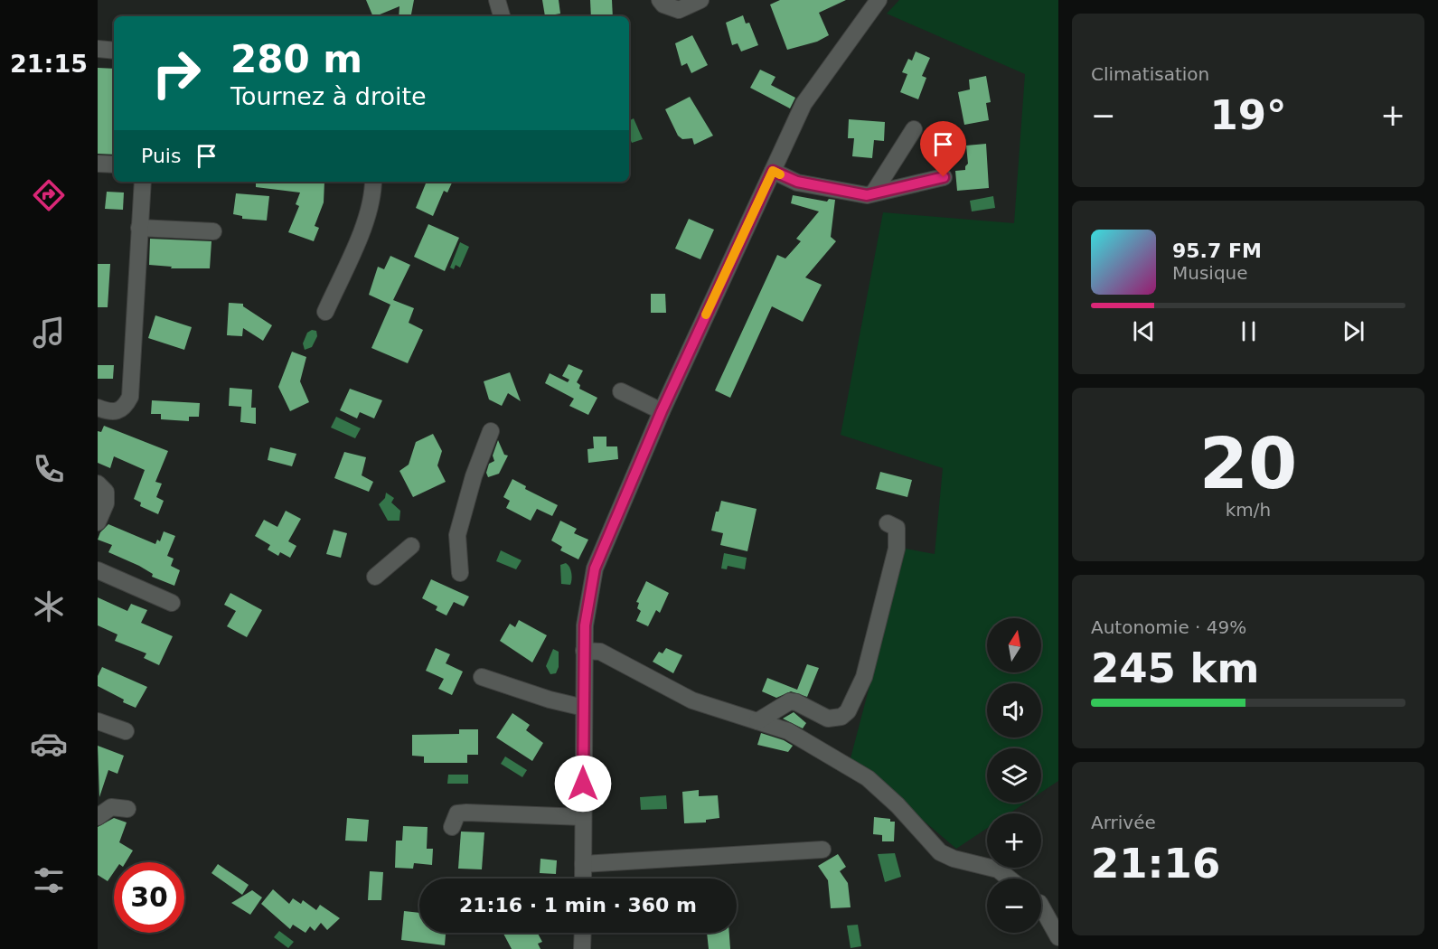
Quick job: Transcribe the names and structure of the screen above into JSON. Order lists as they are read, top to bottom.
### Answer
{
  "north": "top",
  "page": {
    "tabs": "21:15",
    "tile": [
      "Climatisation",
      ["20", "km/h"],
      ["Autonomie · 49%", "245 km"],
      ["Arrivée", "21:16"]
    ],
    "turn": ["280 m", "Tournez à droite"],
    "heat": ["−", "19°", "+"],
    "then": "Puis",
    "song": ["95.7 FM", "Musique"],
    "map_buttons": ["+", "−"],
    "limit": "30",
    "trip": "21:16 · 1 min · 360 m"
  }
}
